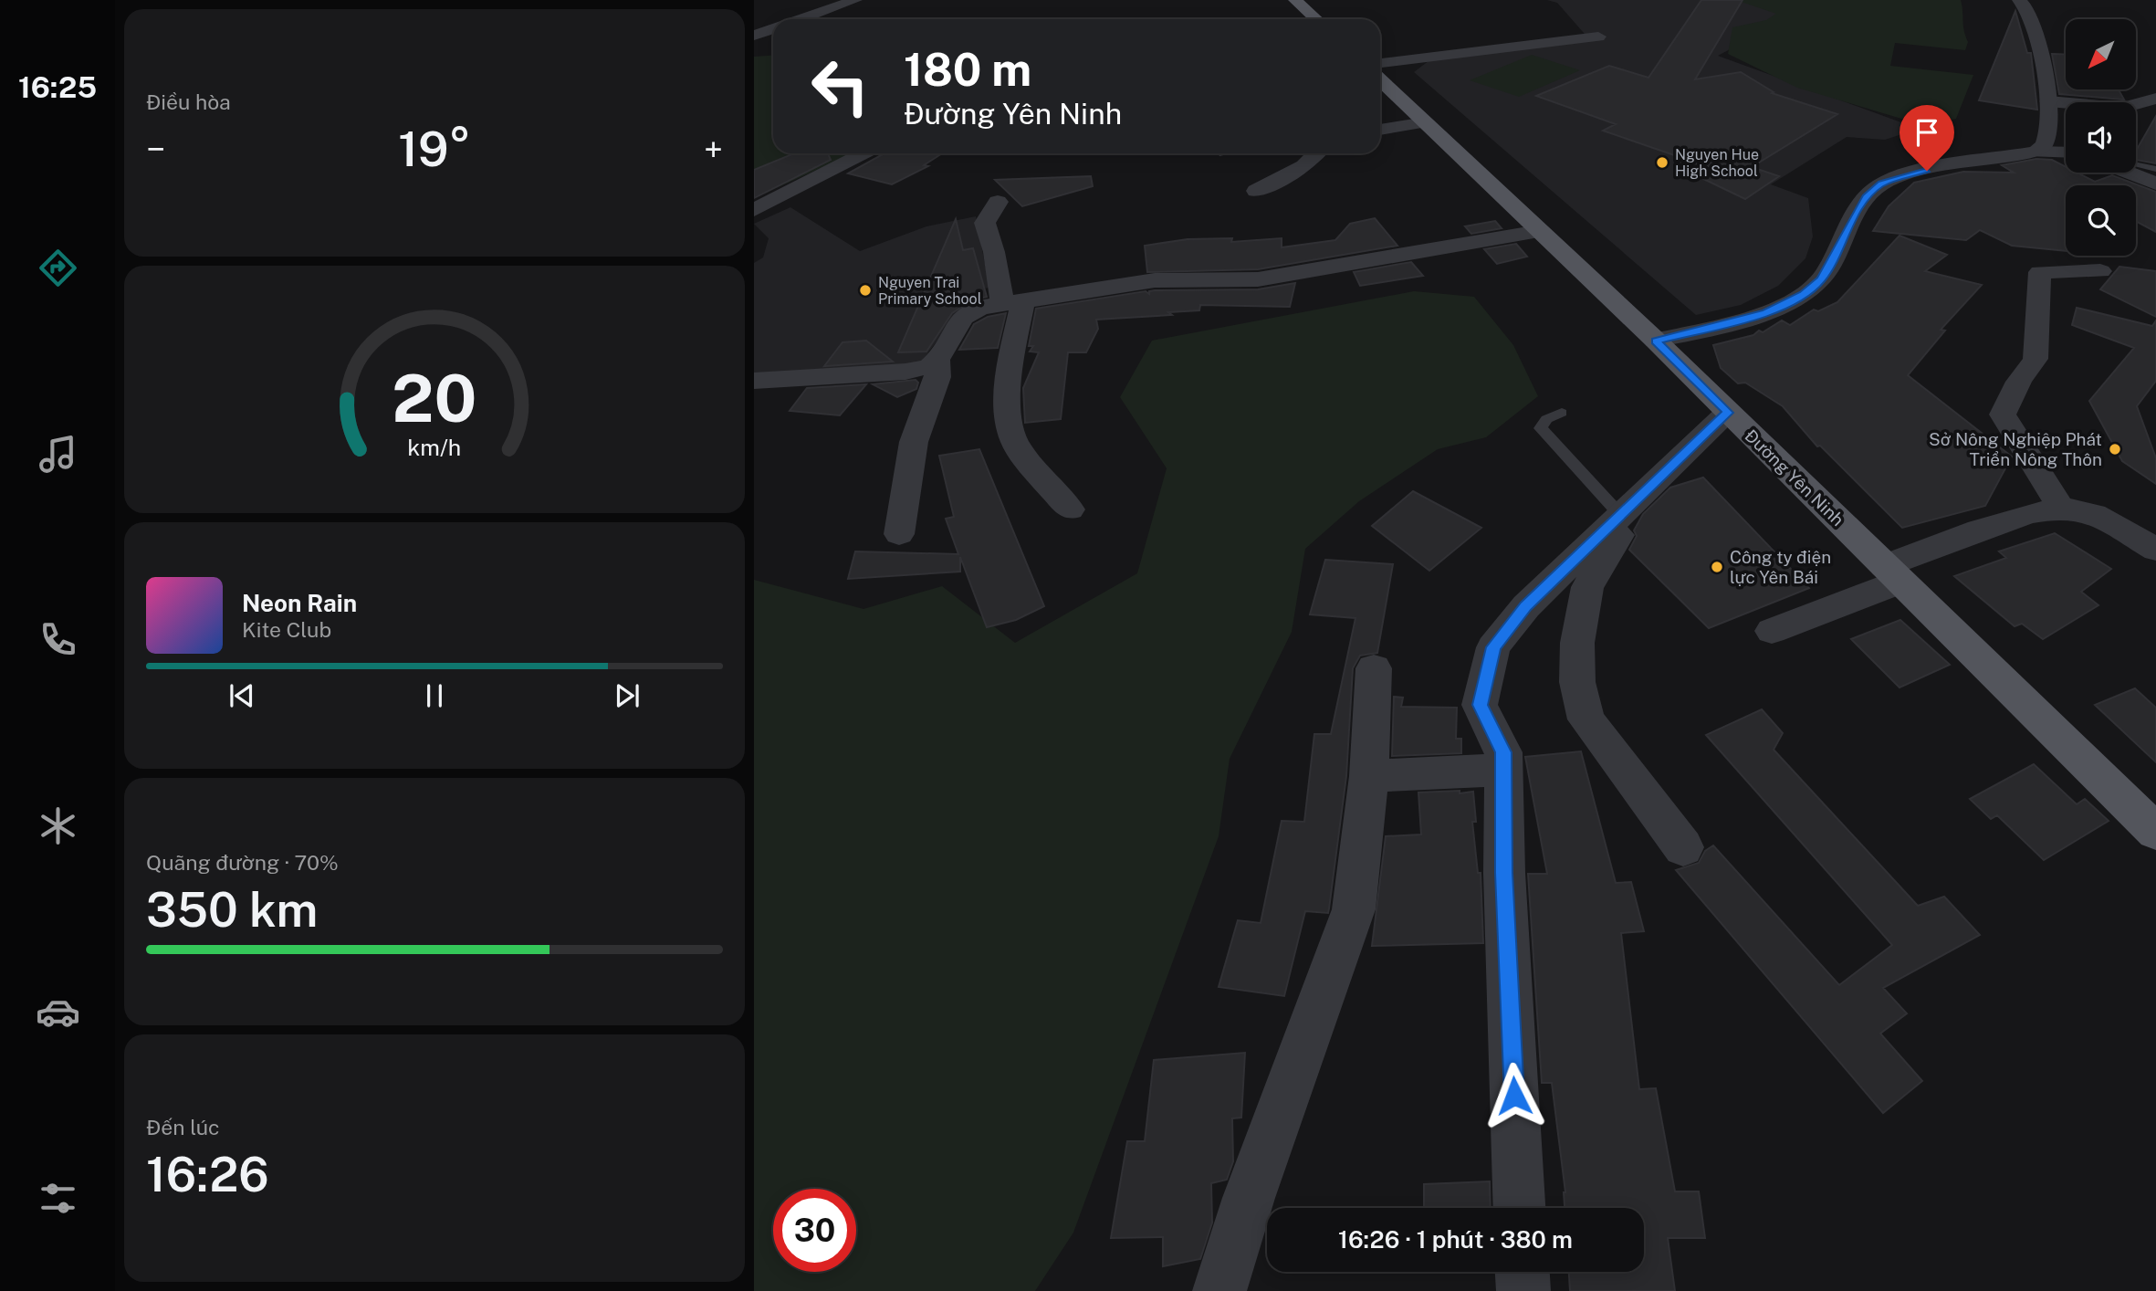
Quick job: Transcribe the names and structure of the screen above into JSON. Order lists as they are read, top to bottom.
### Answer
{
  "streets": {
    "main road": ["Đường Yên Ninh"]
  },
  "places": [
    "Nguyen Hue High School",
    "Nguyen Trai Primary School",
    "Sở Nông Nghiệp Phát Triển Nông Thôn",
    "Công ty điện lực Yên Bái"
  ],
  "north": "bottom left",
  "page": {
    "tabs": "16:25",
    "tile": [
      "Điều hòa",
      ["Quãng đường · 70%", "350 km"],
      ["Đến lúc", "16:26"]
    ],
    "turn": ["180 m", "Đường Yên Ninh"],
    "heat": ["−", "19°", "+"],
    "song": ["Neon Rain", "Kite Club"],
    "limit": "30",
    "trip": "16:26 · 1 phút · 380 m",
    "gauge": ["20", "km/h"]
  }
}
